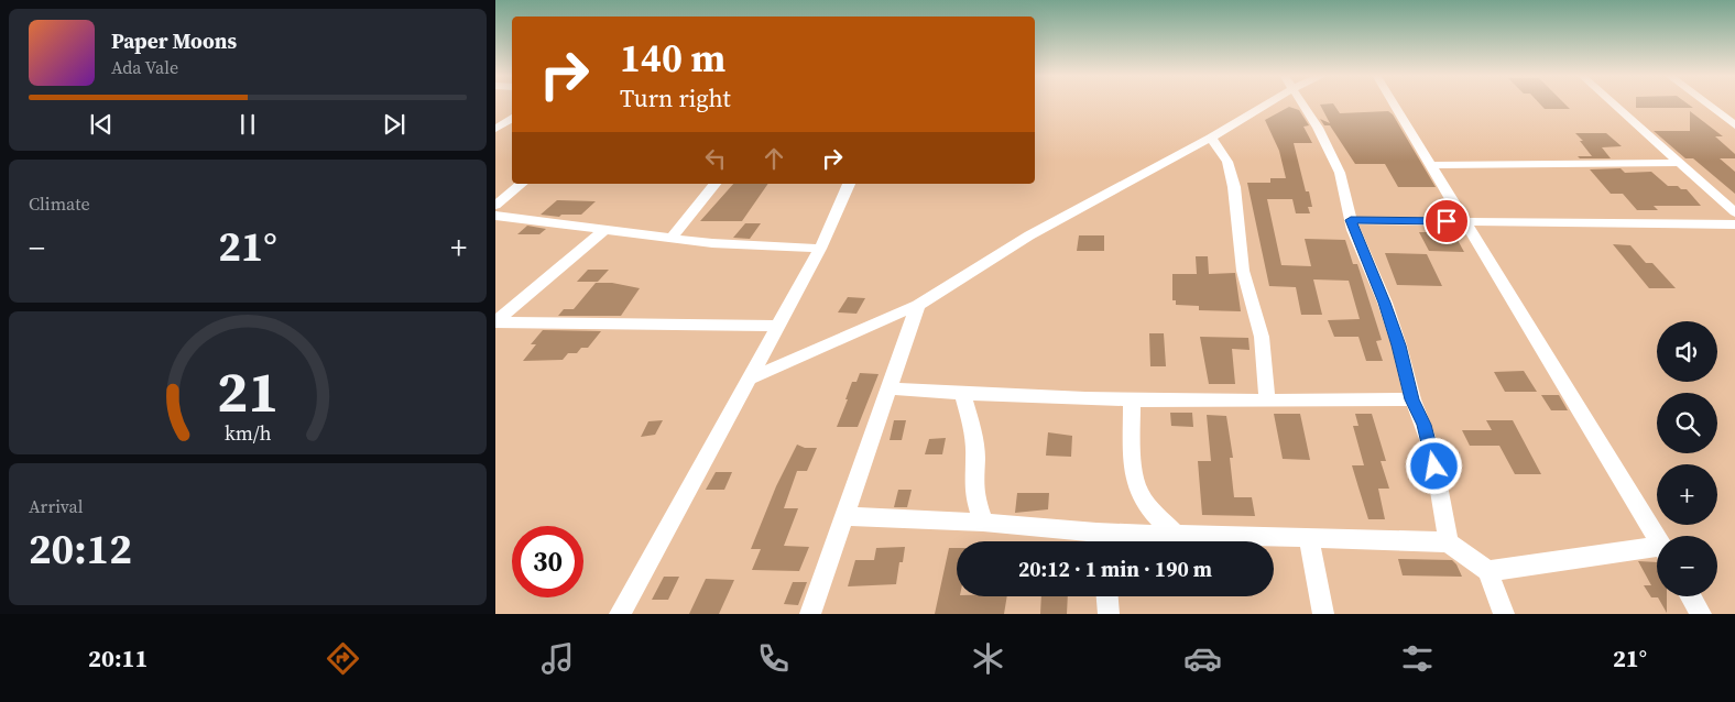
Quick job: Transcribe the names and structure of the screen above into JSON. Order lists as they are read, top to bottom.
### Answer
{
  "page": {
    "turn": ["140 m", "Turn right"],
    "song": ["Paper Moons", "Ada Vale"],
    "tile": [
      "Climate",
      ["Arrival", "20:12"]
    ],
    "heat": ["−", "21°", "+"],
    "map_buttons": ["+", "−"],
    "limit": "30",
    "trip": "20:12 · 1 min · 190 m",
    "tabs": ["20:11", "21°"],
    "gauge": ["21", "km/h"]
  }
}
